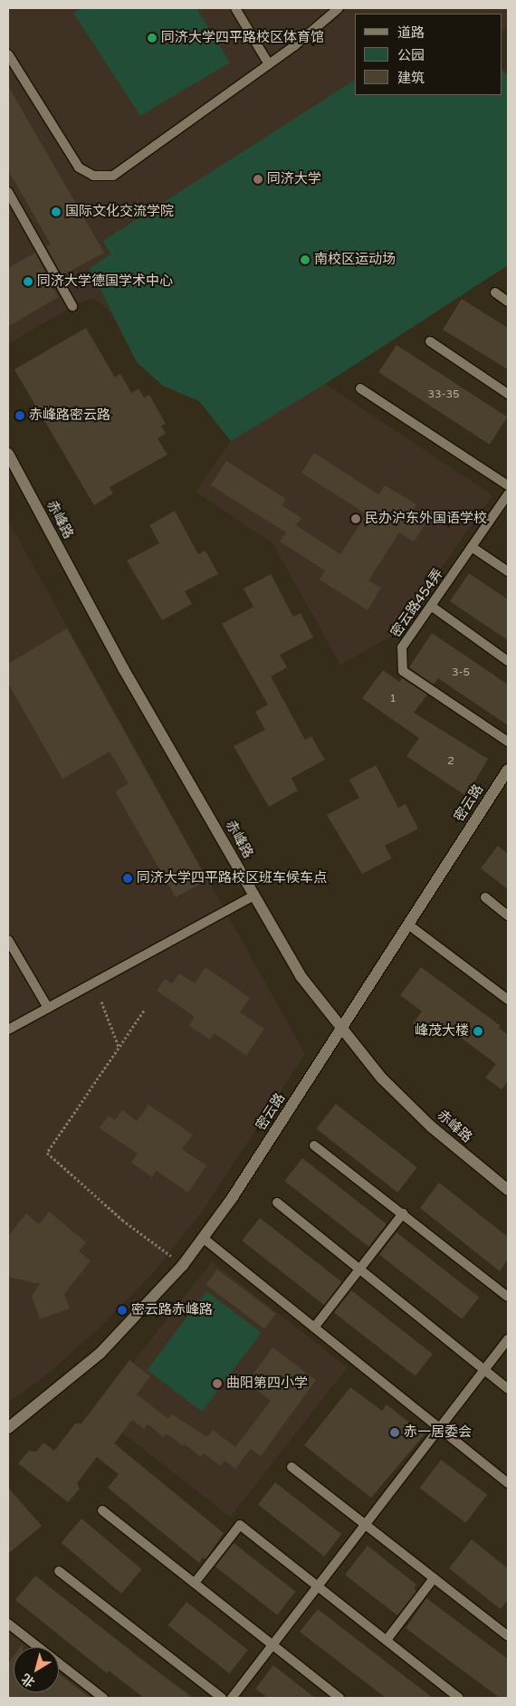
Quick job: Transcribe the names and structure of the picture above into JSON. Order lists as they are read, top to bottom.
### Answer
{
  "streets": {
    "street": ["赤峰路", "密云路"],
    "lane": ["密云路454弄"]
  },
  "crossings": [
    ["赤峰路", "密云路"]
  ],
  "places": [
    "同济大学四平路校区体育馆",
    "同济大学",
    "国际文化交流学院",
    "南校区运动场",
    "同济大学德国学术中心",
    "赤峰路密云路",
    "民办沪东外国语学校",
    "同济大学四平路校区班车候车点",
    "峰茂大楼",
    "密云路赤峰路",
    "曲阳第四小学",
    "赤一居委会"
  ],
  "house_numbers": [
    "33-35",
    "3-5",
    "1",
    "2"
  ],
  "legend": ["道路", "公园", "建筑"],
  "north": "bottom left"
}
